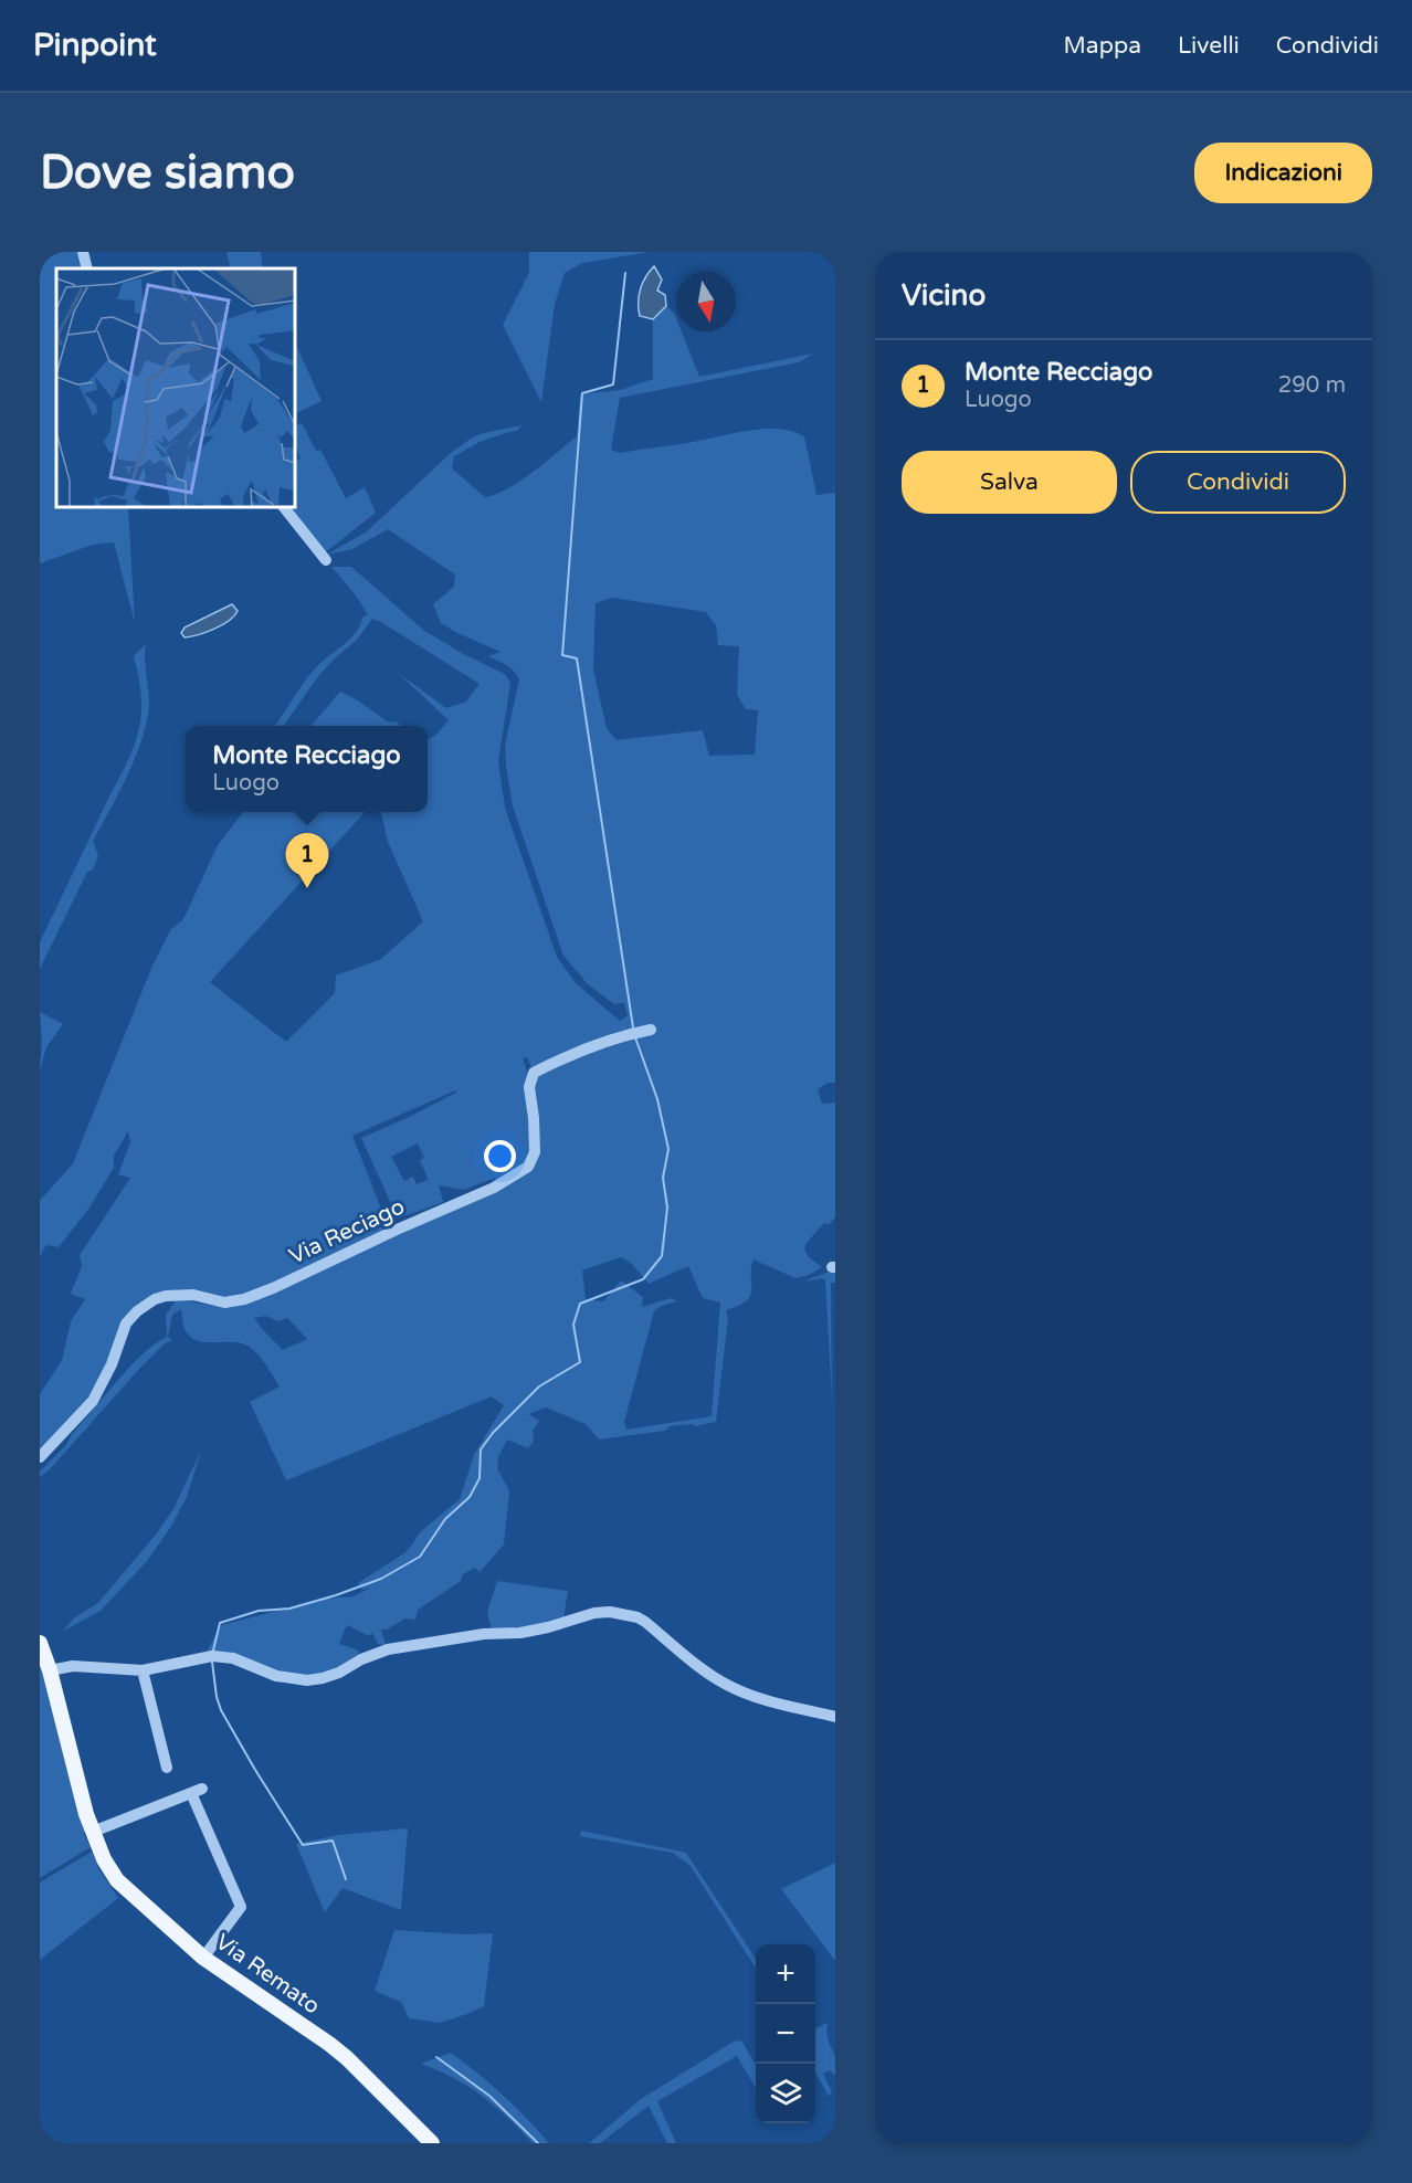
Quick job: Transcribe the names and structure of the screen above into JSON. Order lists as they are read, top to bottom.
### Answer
{
  "streets": {
    "main road": ["Via Remato"],
    "street": ["Via Reciago"]
  },
  "north": "bottom",
  "page": {
    "header": "Pinpoint",
    "nav": ["Mappa", "Livelli", "Condividi"],
    "buttons": [
      "Indicazioni",
      ["Salva", "Condividi"]
    ],
    "title": "Dove siamo",
    "heading": "Vicino",
    "list": [
      {
        "mark": "1",
        "name": "Monte Recciago",
        "note": "Luogo",
        "value": "290 m"
      }
    ],
    "popup": ["Monte Recciago", "Luogo"],
    "pins": "1",
    "map_buttons": ["+", "−"]
  }
}
